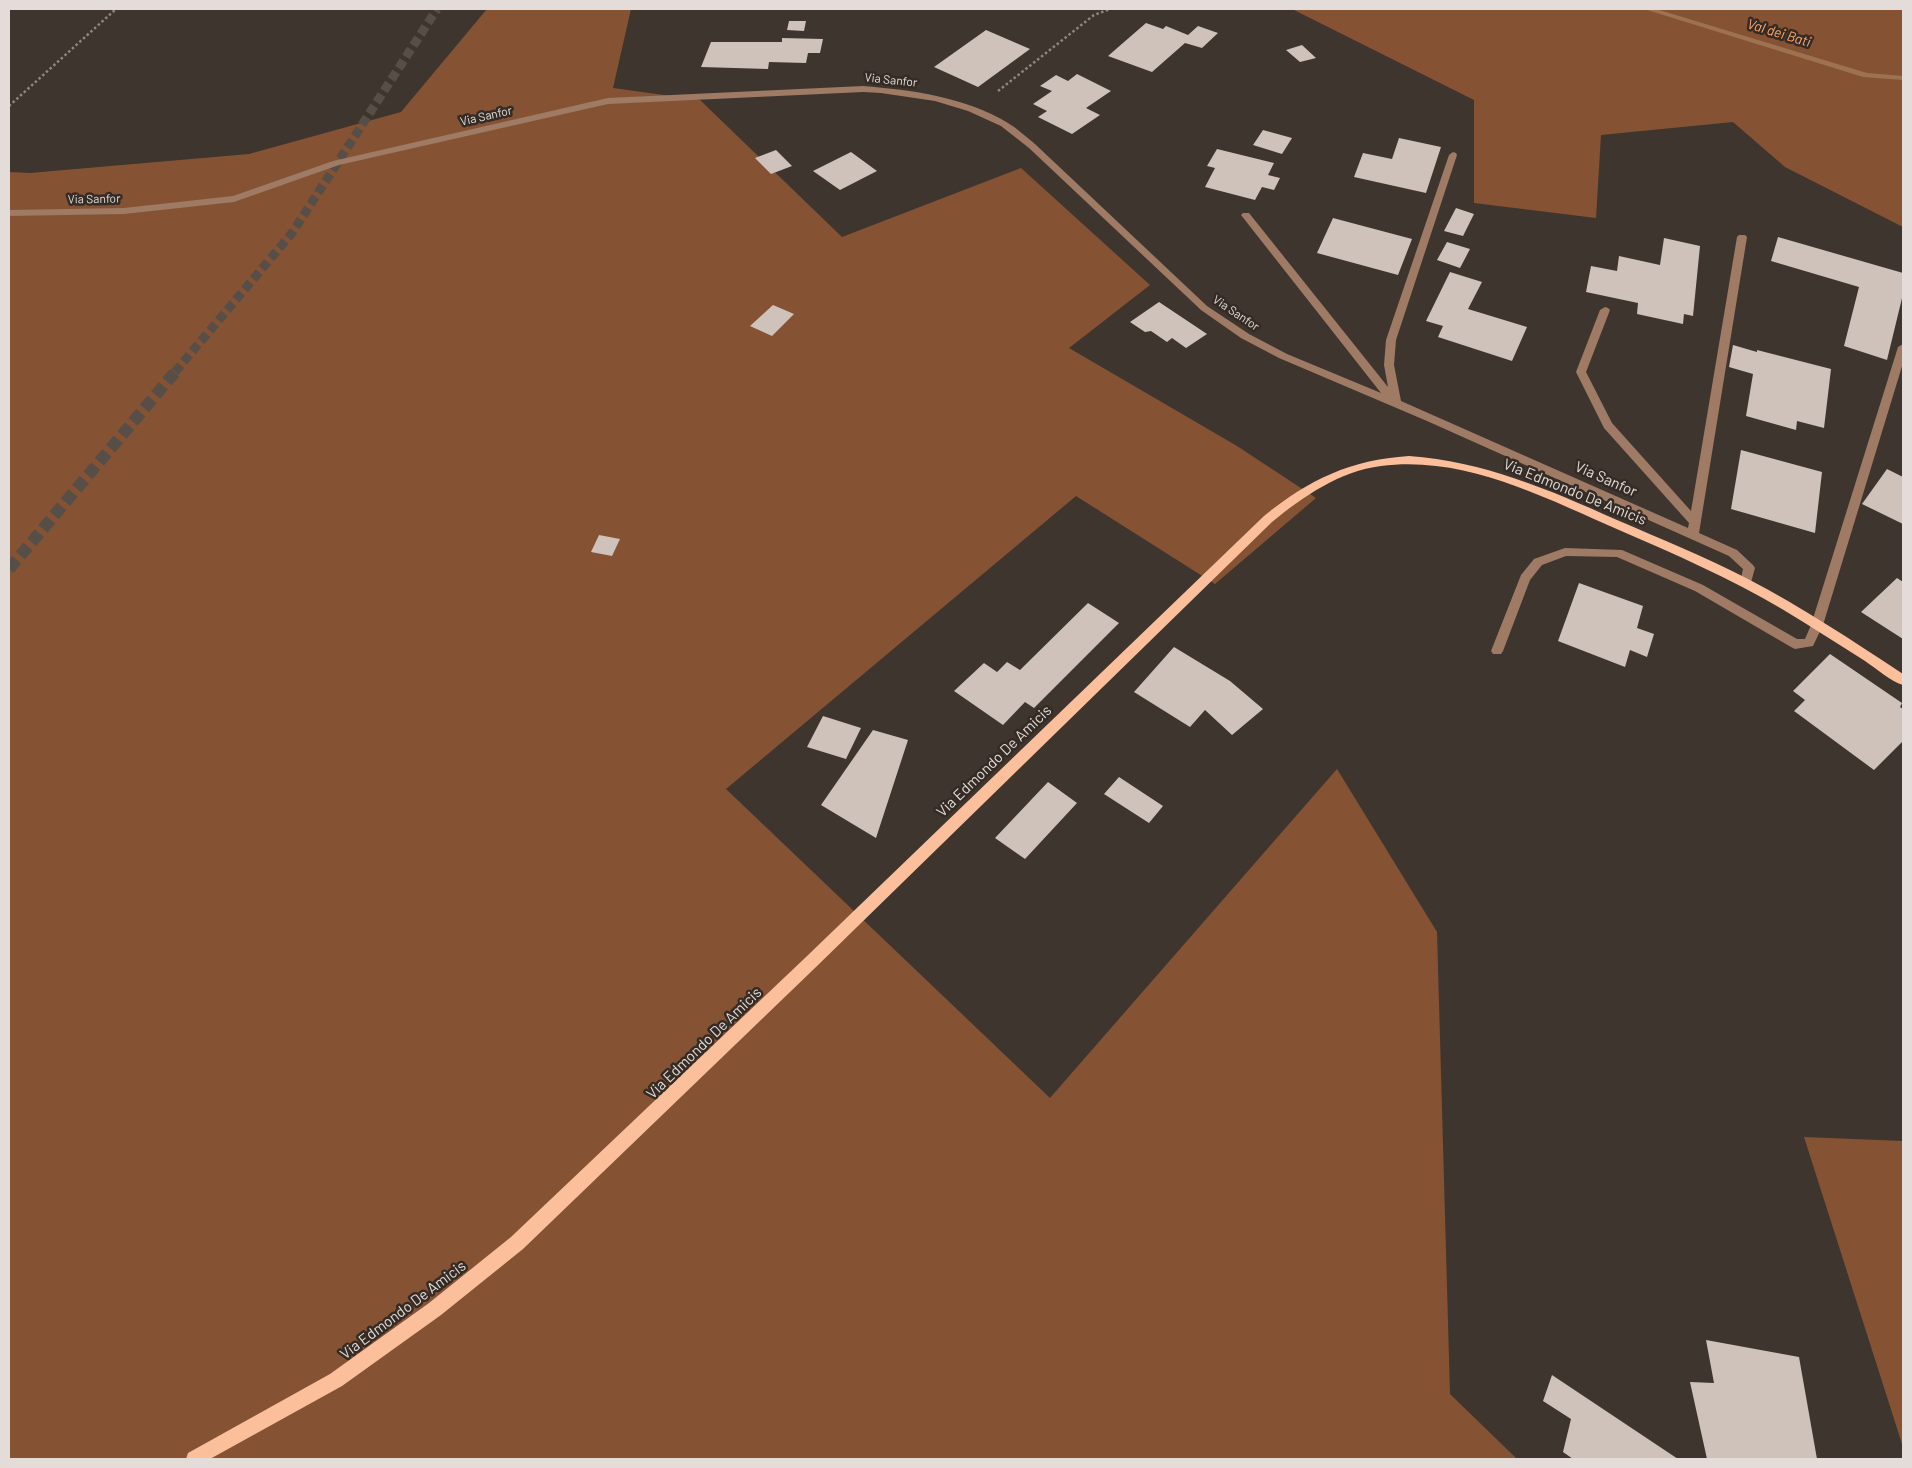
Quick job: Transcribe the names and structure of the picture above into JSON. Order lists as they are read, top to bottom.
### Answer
{
  "streets": {
    "main road": ["Via Edmondo De Amicis"],
    "street": ["Via Sanfor"]
  },
  "crossings": [
    ["Via Sanfor", "Via Edmondo De Amicis"]
  ],
  "water": ["Val dei Bati"]
}
